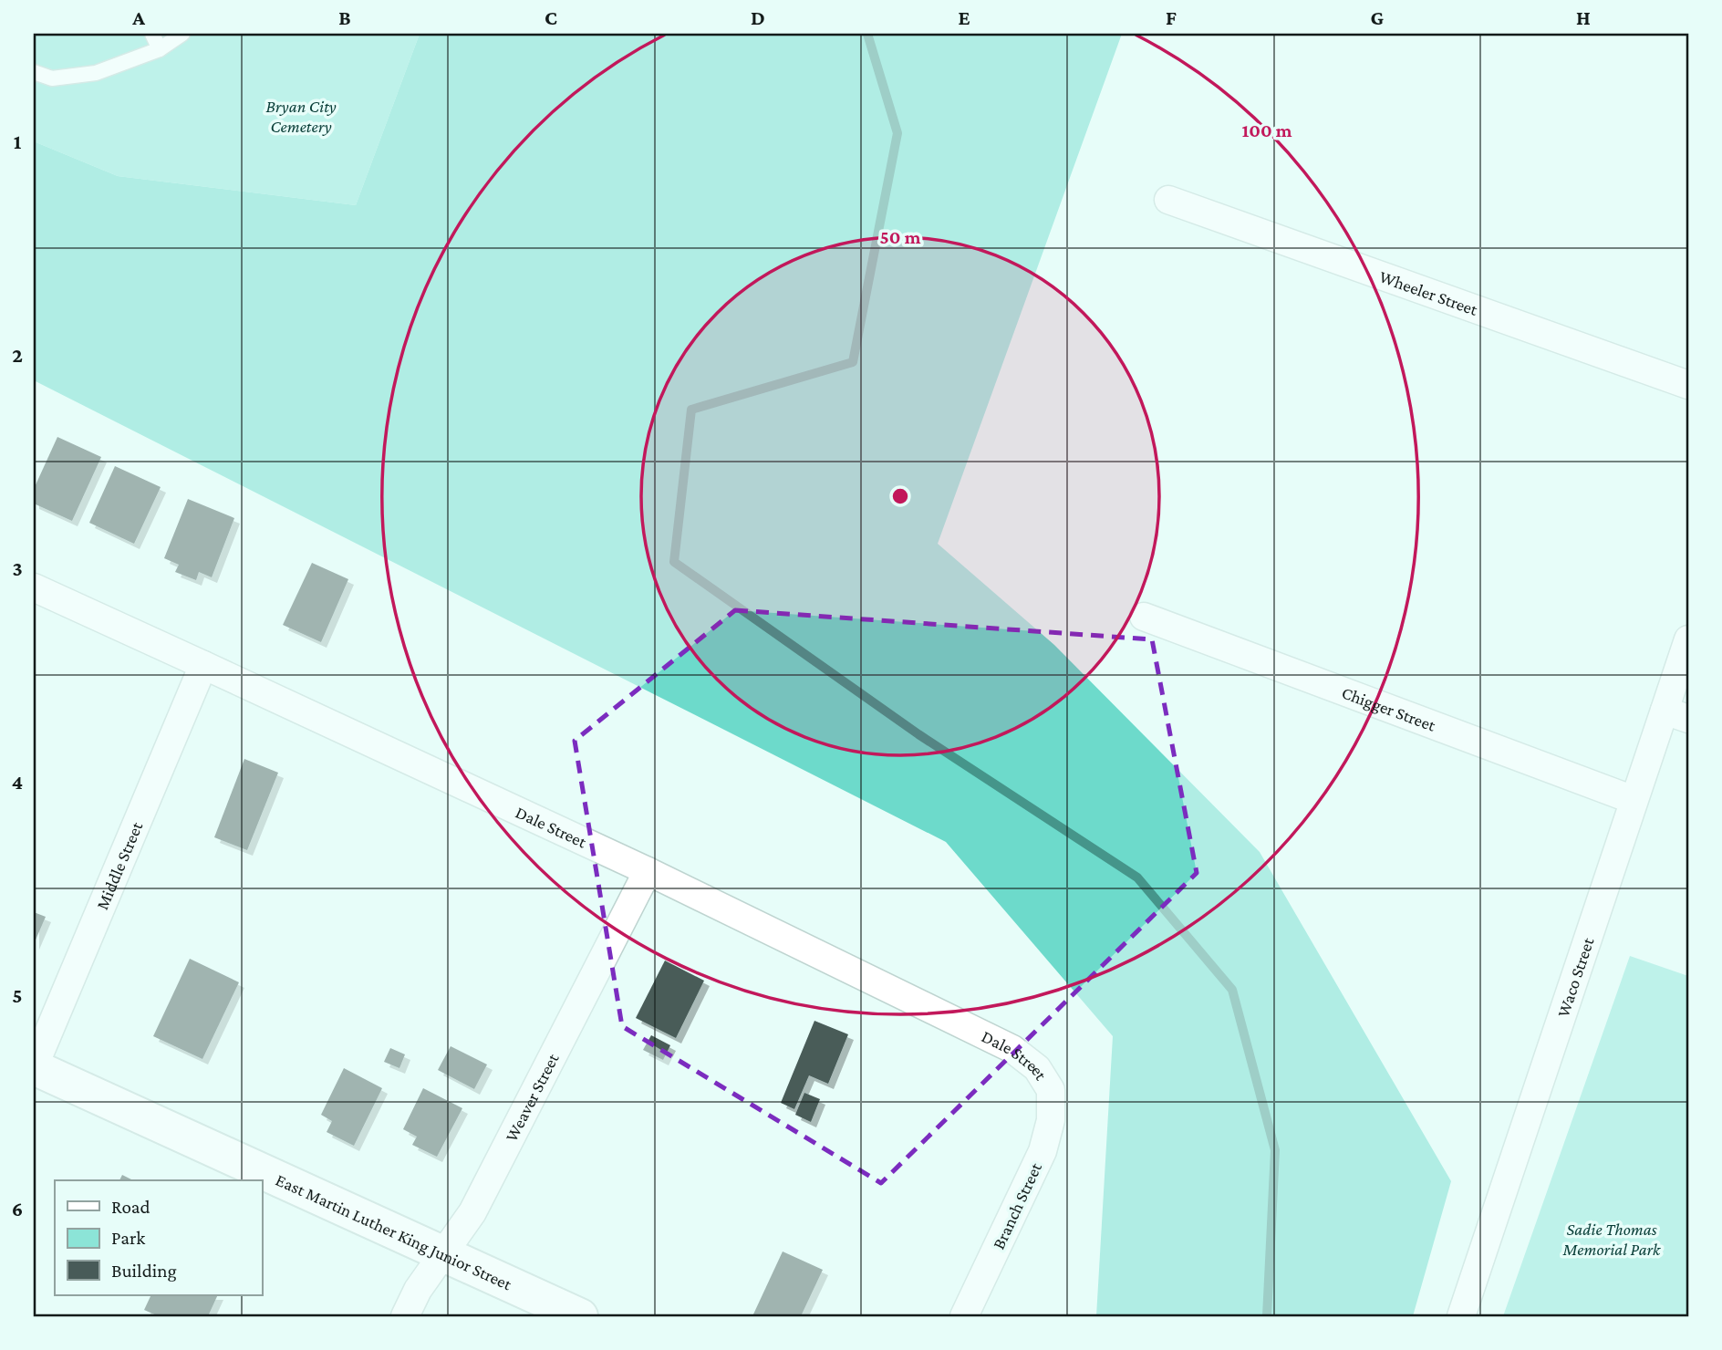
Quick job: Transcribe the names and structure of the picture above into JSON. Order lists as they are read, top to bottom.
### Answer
{
  "streets": {
    "street": [
      "Wheeler Street",
      "Chigger Street",
      "Dale Street",
      "Middle Street",
      "Waco Street",
      "Weaver Street",
      "Branch Street",
      "East Martin Luther King Junior Street"
    ]
  },
  "crossings": [
    ["Chigger Street", "Waco Street"],
    ["Dale Street", "Middle Street"],
    ["Dale Street", "Weaver Street"],
    ["Dale Street", "Branch Street"],
    ["Middle Street", "East Martin Luther King Junior Street"],
    ["Weaver Street", "East Martin Luther King Junior Street"]
  ],
  "parks": ["Bryan City Cemetery", "Sadie Thomas Memorial Park"],
  "legend": ["Road", "Park", "Building"],
  "grid": {
    "columns": [
      "A",
      "B",
      "C",
      "D",
      "E",
      "F",
      "G",
      "H"
    ],
    "rows": [
      "1",
      "2",
      "3",
      "4",
      "5",
      "6"
    ]
  },
  "rings": ["100 m", "50 m"]
}
